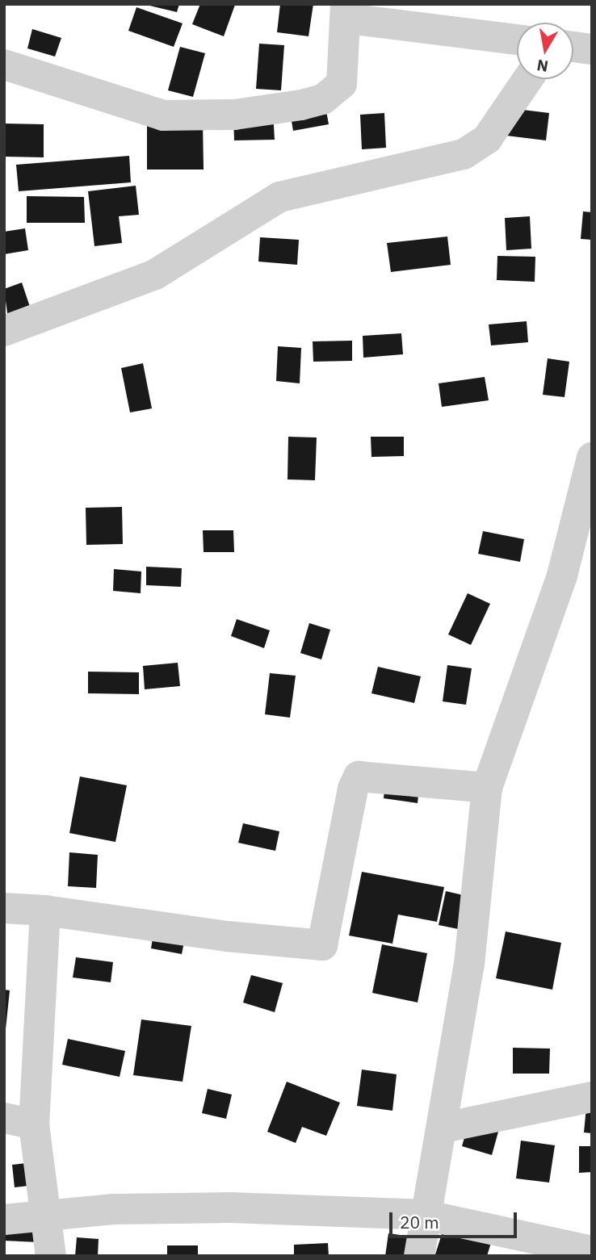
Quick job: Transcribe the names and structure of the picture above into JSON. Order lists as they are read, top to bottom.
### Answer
{
  "scale_bar": "20 m",
  "north": "bottom"
}
